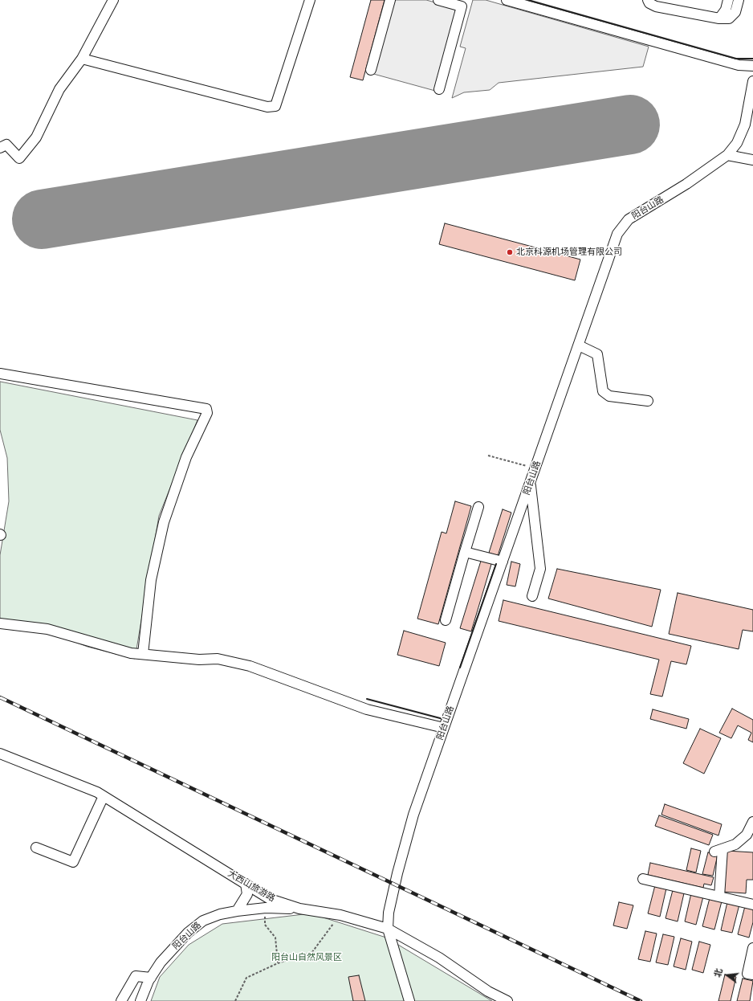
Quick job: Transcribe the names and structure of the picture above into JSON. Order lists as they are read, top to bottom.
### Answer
{
  "streets": {
    "street": ["阳台山路", "大西山旅游路"]
  },
  "crossings": [
    ["阳台山路", "大西山旅游路"]
  ],
  "parks": ["阳台山自然风景区"],
  "places": ["北京科源机场管理有限公司"],
  "north": "left"
}
